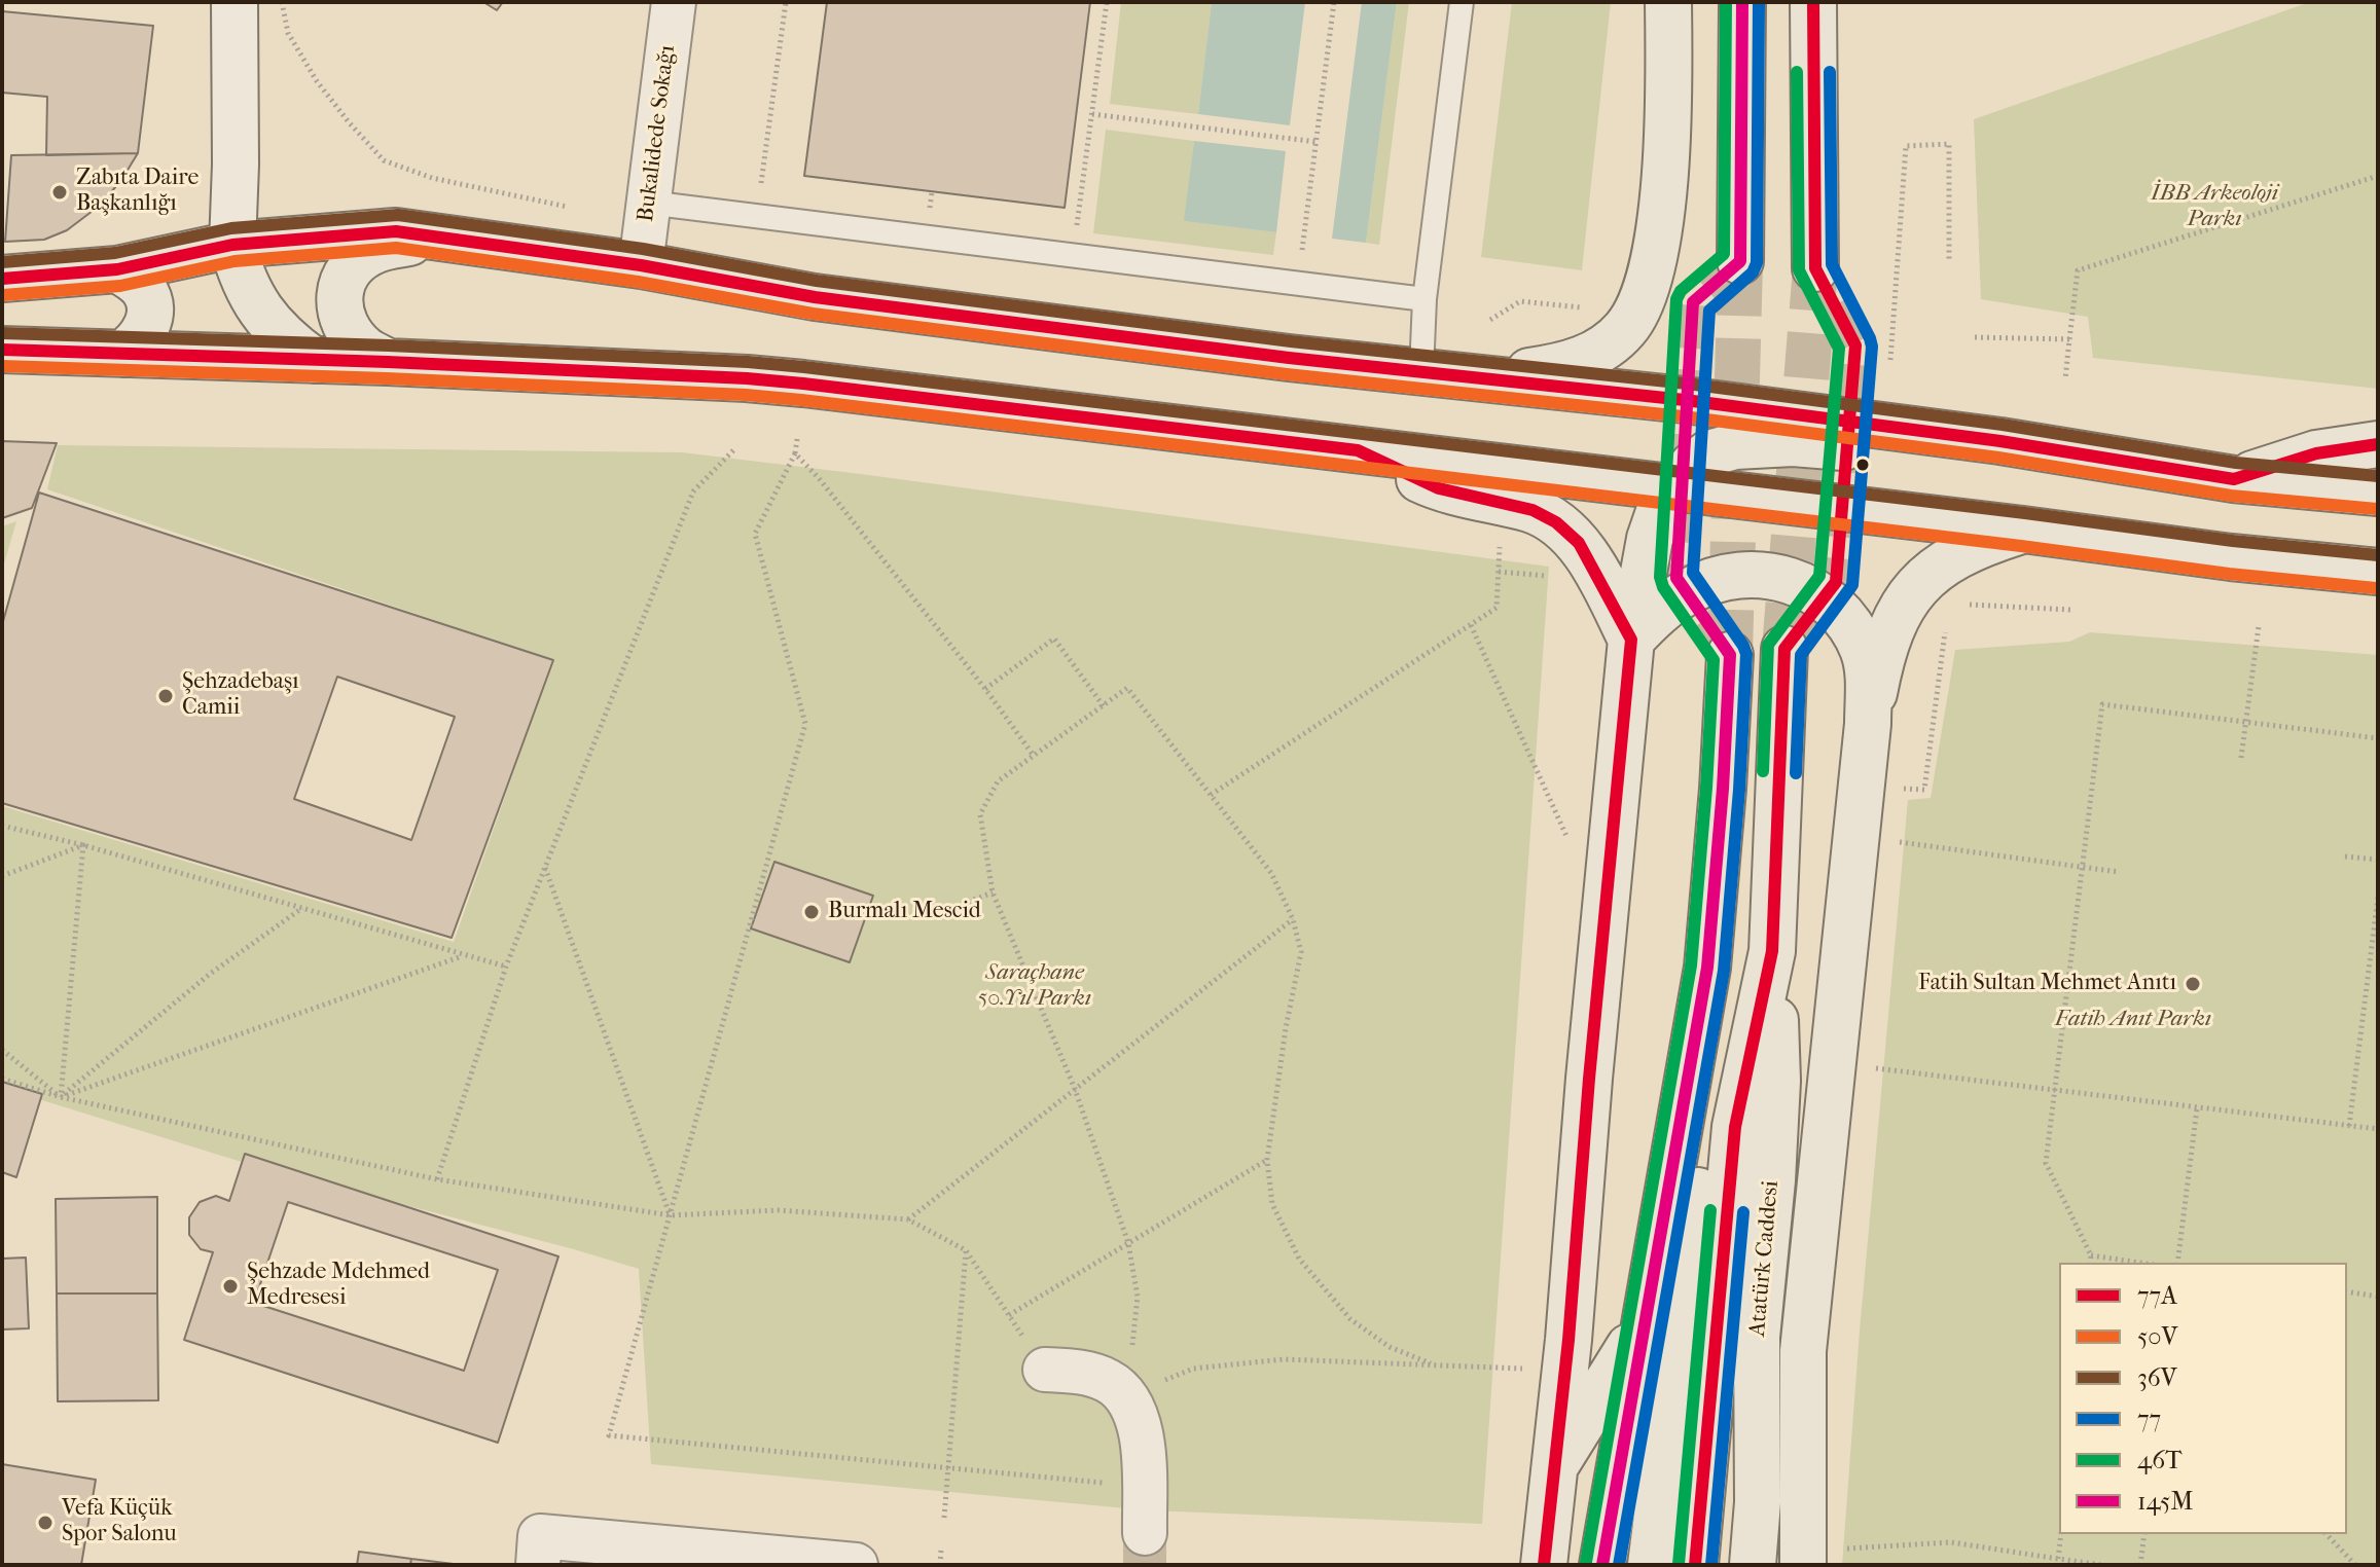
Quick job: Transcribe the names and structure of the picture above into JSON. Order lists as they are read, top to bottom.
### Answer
{
  "streets": {
    "main road": ["Atatürk Caddesi"],
    "street": ["Bukalidede Sokağı"]
  },
  "parks": ["İBB Arkeoloji Parkı", "Saraçhane 50.Yıl Parkı", "Fatih Anıt Parkı"],
  "places": [
    "Zabıta Daire Başkanlığı",
    "Şehzadebaşı Camii",
    "Burmalı Mescid",
    "Fatih Sultan Mehmet Anıtı",
    "Şehzade Mdehmed Medresesi",
    "Vefa Küçük Spor Salonu"
  ],
  "lines": [
    "transit line 77A",
    "transit line 77",
    "transit line 46T",
    "transit line 145M",
    "transit line 36V",
    "transit line 50V"
  ],
  "legend": [
    "77A",
    "50V",
    "36V",
    "77",
    "46T",
    "145M"
  ]
}
